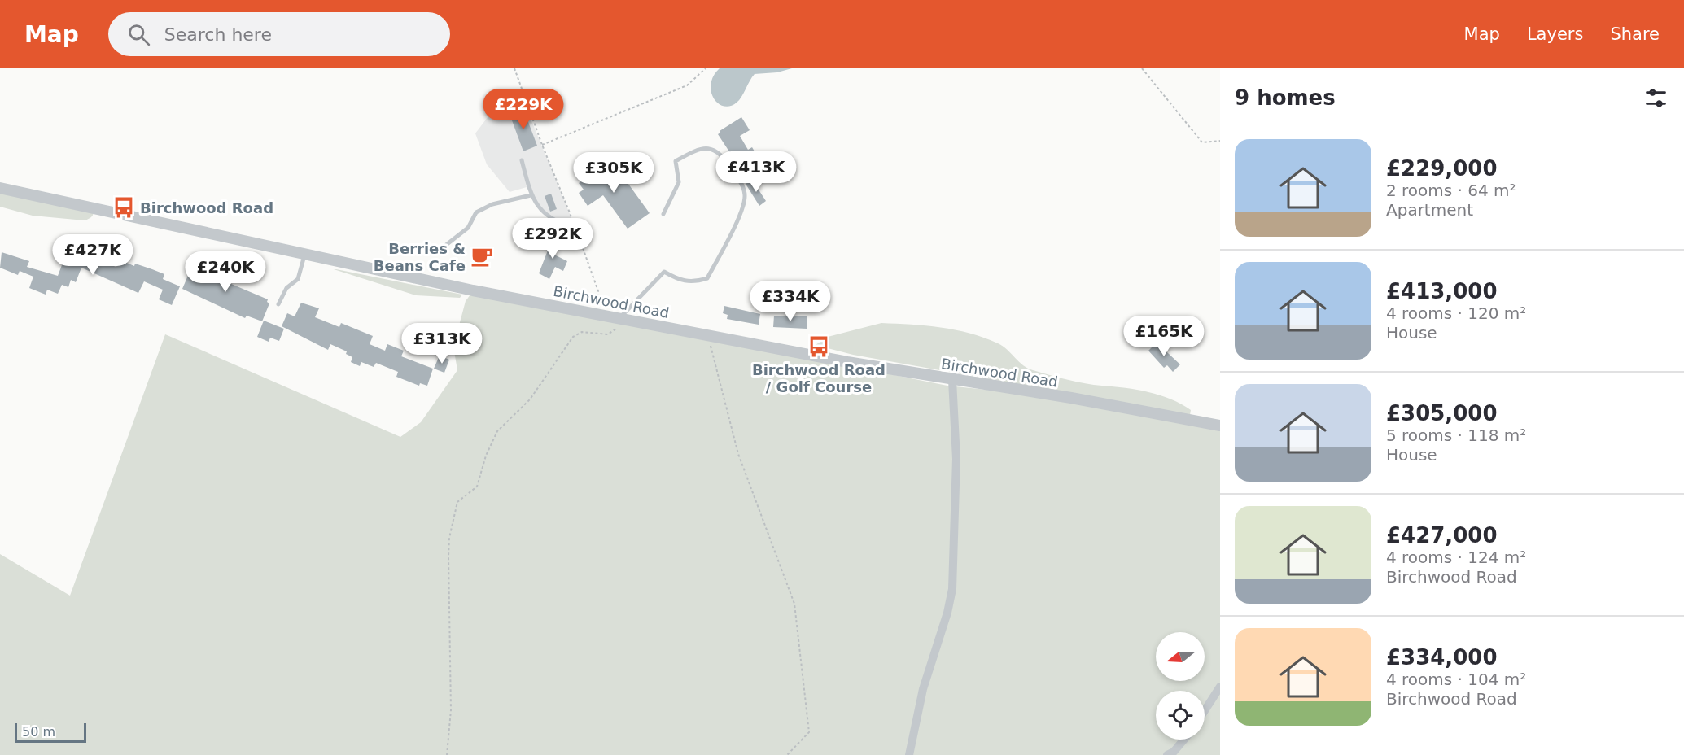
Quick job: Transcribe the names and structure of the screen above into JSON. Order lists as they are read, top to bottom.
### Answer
{
  "streets": {
    "street": ["Birchwood Road"]
  },
  "places": {
    "bus stop": ["Birchwood Road", "Birchwood Road / Golf Course"],
    "cafe": ["Berries & Beans Cafe"]
  },
  "scale_bar": "50 m",
  "north": "left",
  "page": {
    "header": "Map",
    "search": "Search here",
    "nav": ["Map", "Layers", "Share"],
    "heading": "9 homes",
    "price": [
      "£229K",
      "£413K",
      "£305K",
      "£292K",
      "£427K",
      "£240K",
      "£334K",
      "£165K",
      "£313K"
    ],
    "list": [
      {
        "name": "£229,000",
        "note": "2 rooms · 64 m² · Apartment"
      },
      {
        "name": "£413,000",
        "note": "4 rooms · 120 m² · House"
      },
      {
        "name": "£305,000",
        "note": "5 rooms · 118 m² · House"
      },
      {
        "name": "£427,000",
        "note": "4 rooms · 124 m² · Birchwood Road"
      },
      {
        "name": "£334,000",
        "note": "4 rooms · 104 m² · Birchwood Road"
      }
    ],
    "scale": "50 m"
  }
}
